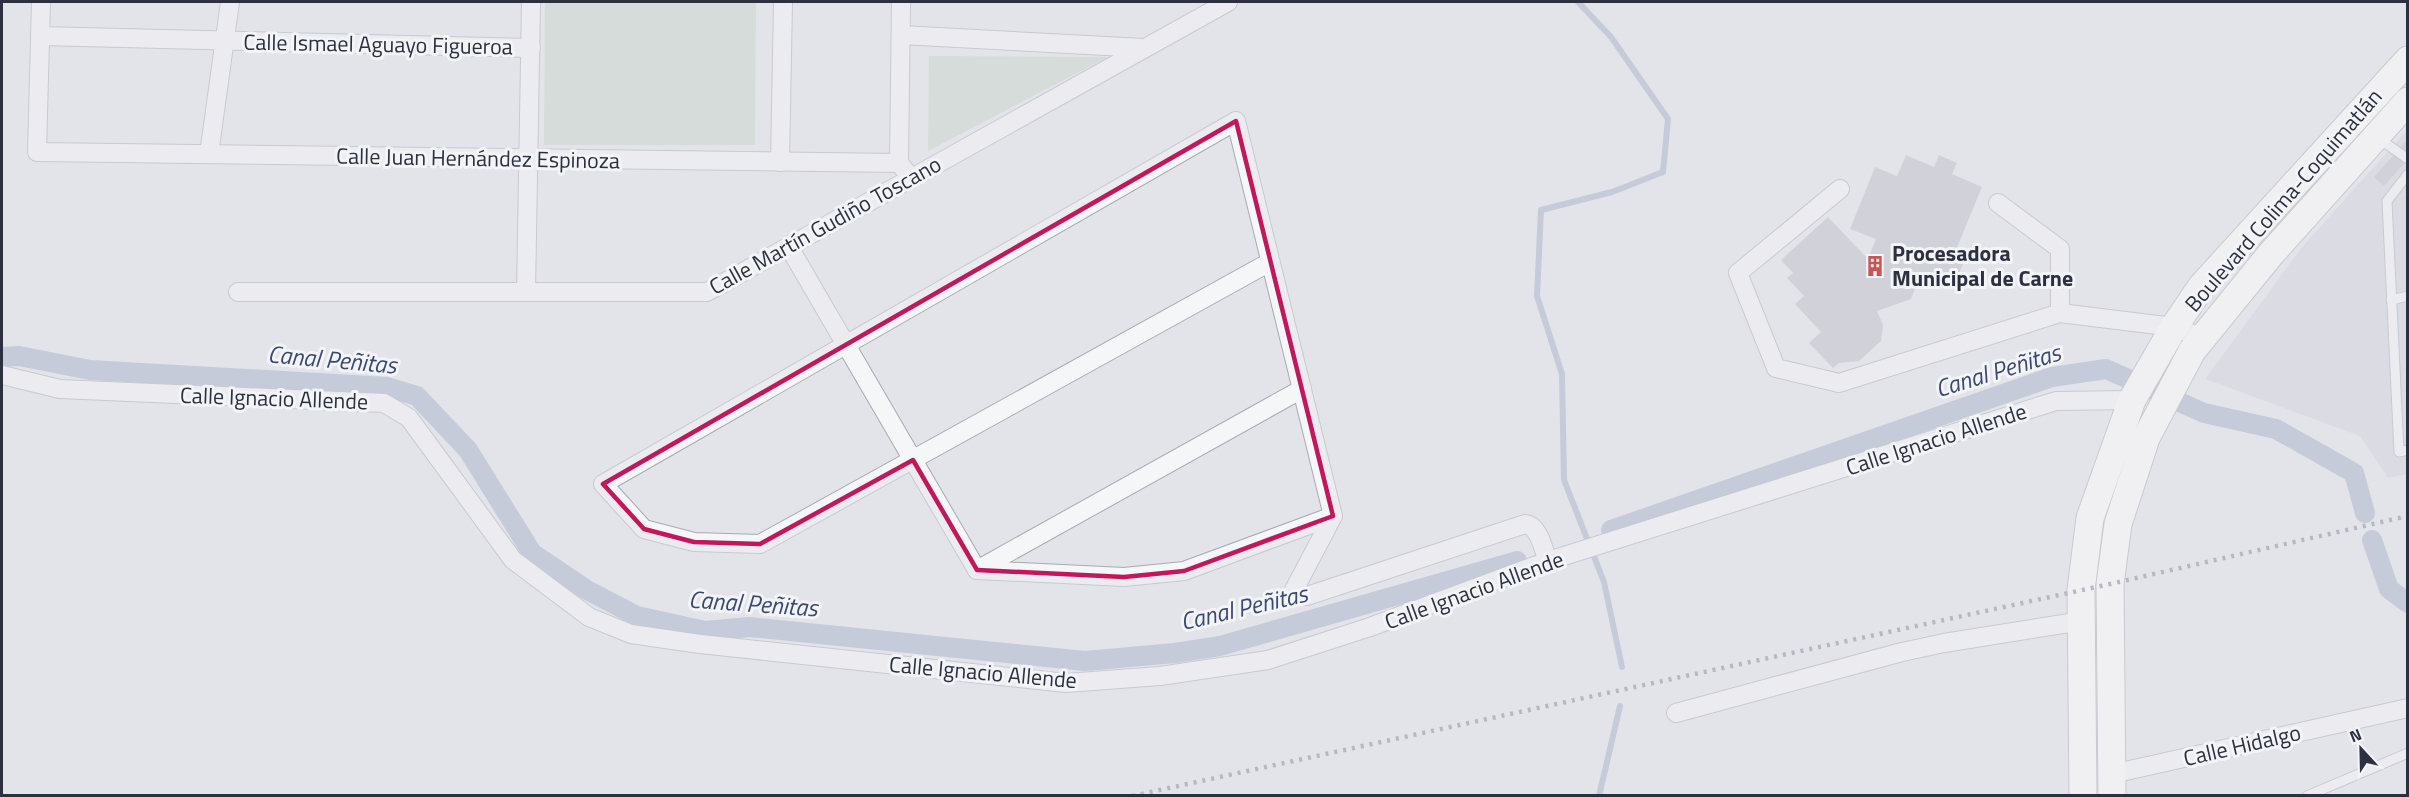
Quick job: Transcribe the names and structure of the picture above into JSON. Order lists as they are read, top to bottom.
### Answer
{
  "streets": {
    "main road": ["Boulevard Colima-Coquimatlán"],
    "street": [
      "Calle Ismael Aguayo Figueroa",
      "Calle Juan Hernández Espinoza",
      "Calle Martín Gudiño Toscano",
      "Calle Ignacio Allende",
      "Calle Hidalgo"
    ]
  },
  "crossings": [
    ["Calle Ismael Aguayo Figueroa", "Calle Juan Hernández Espinoza"],
    ["Boulevard Colima-Coquimatlán", "Calle Ignacio Allende"],
    ["Boulevard Colima-Coquimatlán", "Calle Hidalgo"]
  ],
  "water": ["Canal Peñitas"],
  "places": {
    "building": ["Procesadora Municipal de Carne"]
  },
  "north": "top"
}
